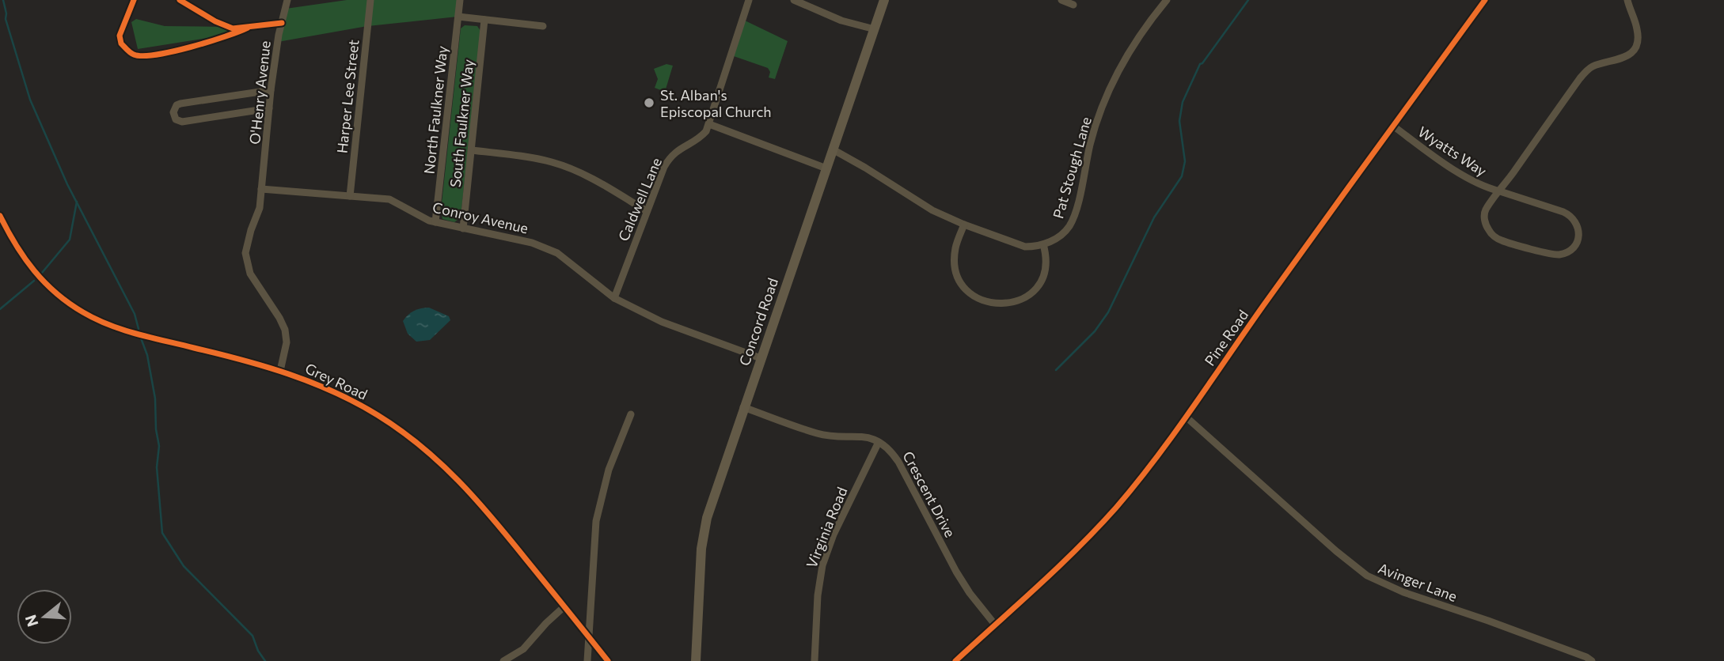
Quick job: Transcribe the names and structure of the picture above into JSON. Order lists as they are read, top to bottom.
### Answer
{
  "streets": {
    "main road": ["Concord Road"],
    "street": [
      "O'Henry Avenue",
      "Harper Lee Street",
      "North Faulkner Way",
      "South Faulkner Way",
      "Wyatts Way",
      "Pat Stough Lane",
      "Caldwell Lane",
      "Conroy Avenue",
      "Pine Road",
      "Grey Road",
      "Crescent Drive",
      "Virginia Road",
      "Avinger Lane"
    ]
  },
  "crossings": [
    ["O'Henry Avenue", "Conroy Avenue"],
    ["O'Henry Avenue", "Grey Road"],
    ["Harper Lee Street", "Conroy Avenue"],
    ["North Faulkner Way", "Conroy Avenue"],
    ["South Faulkner Way", "Conroy Avenue"],
    ["Wyatts Way", "Pine Road"],
    ["Caldwell Lane", "Conroy Avenue"],
    ["Conroy Avenue", "Concord Road"],
    ["Pine Road", "Crescent Drive"],
    ["Pine Road", "Avinger Lane"],
    ["Crescent Drive", "Virginia Road"]
  ],
  "places": ["St. Alban's Episcopal Church"],
  "north": "left"
}
